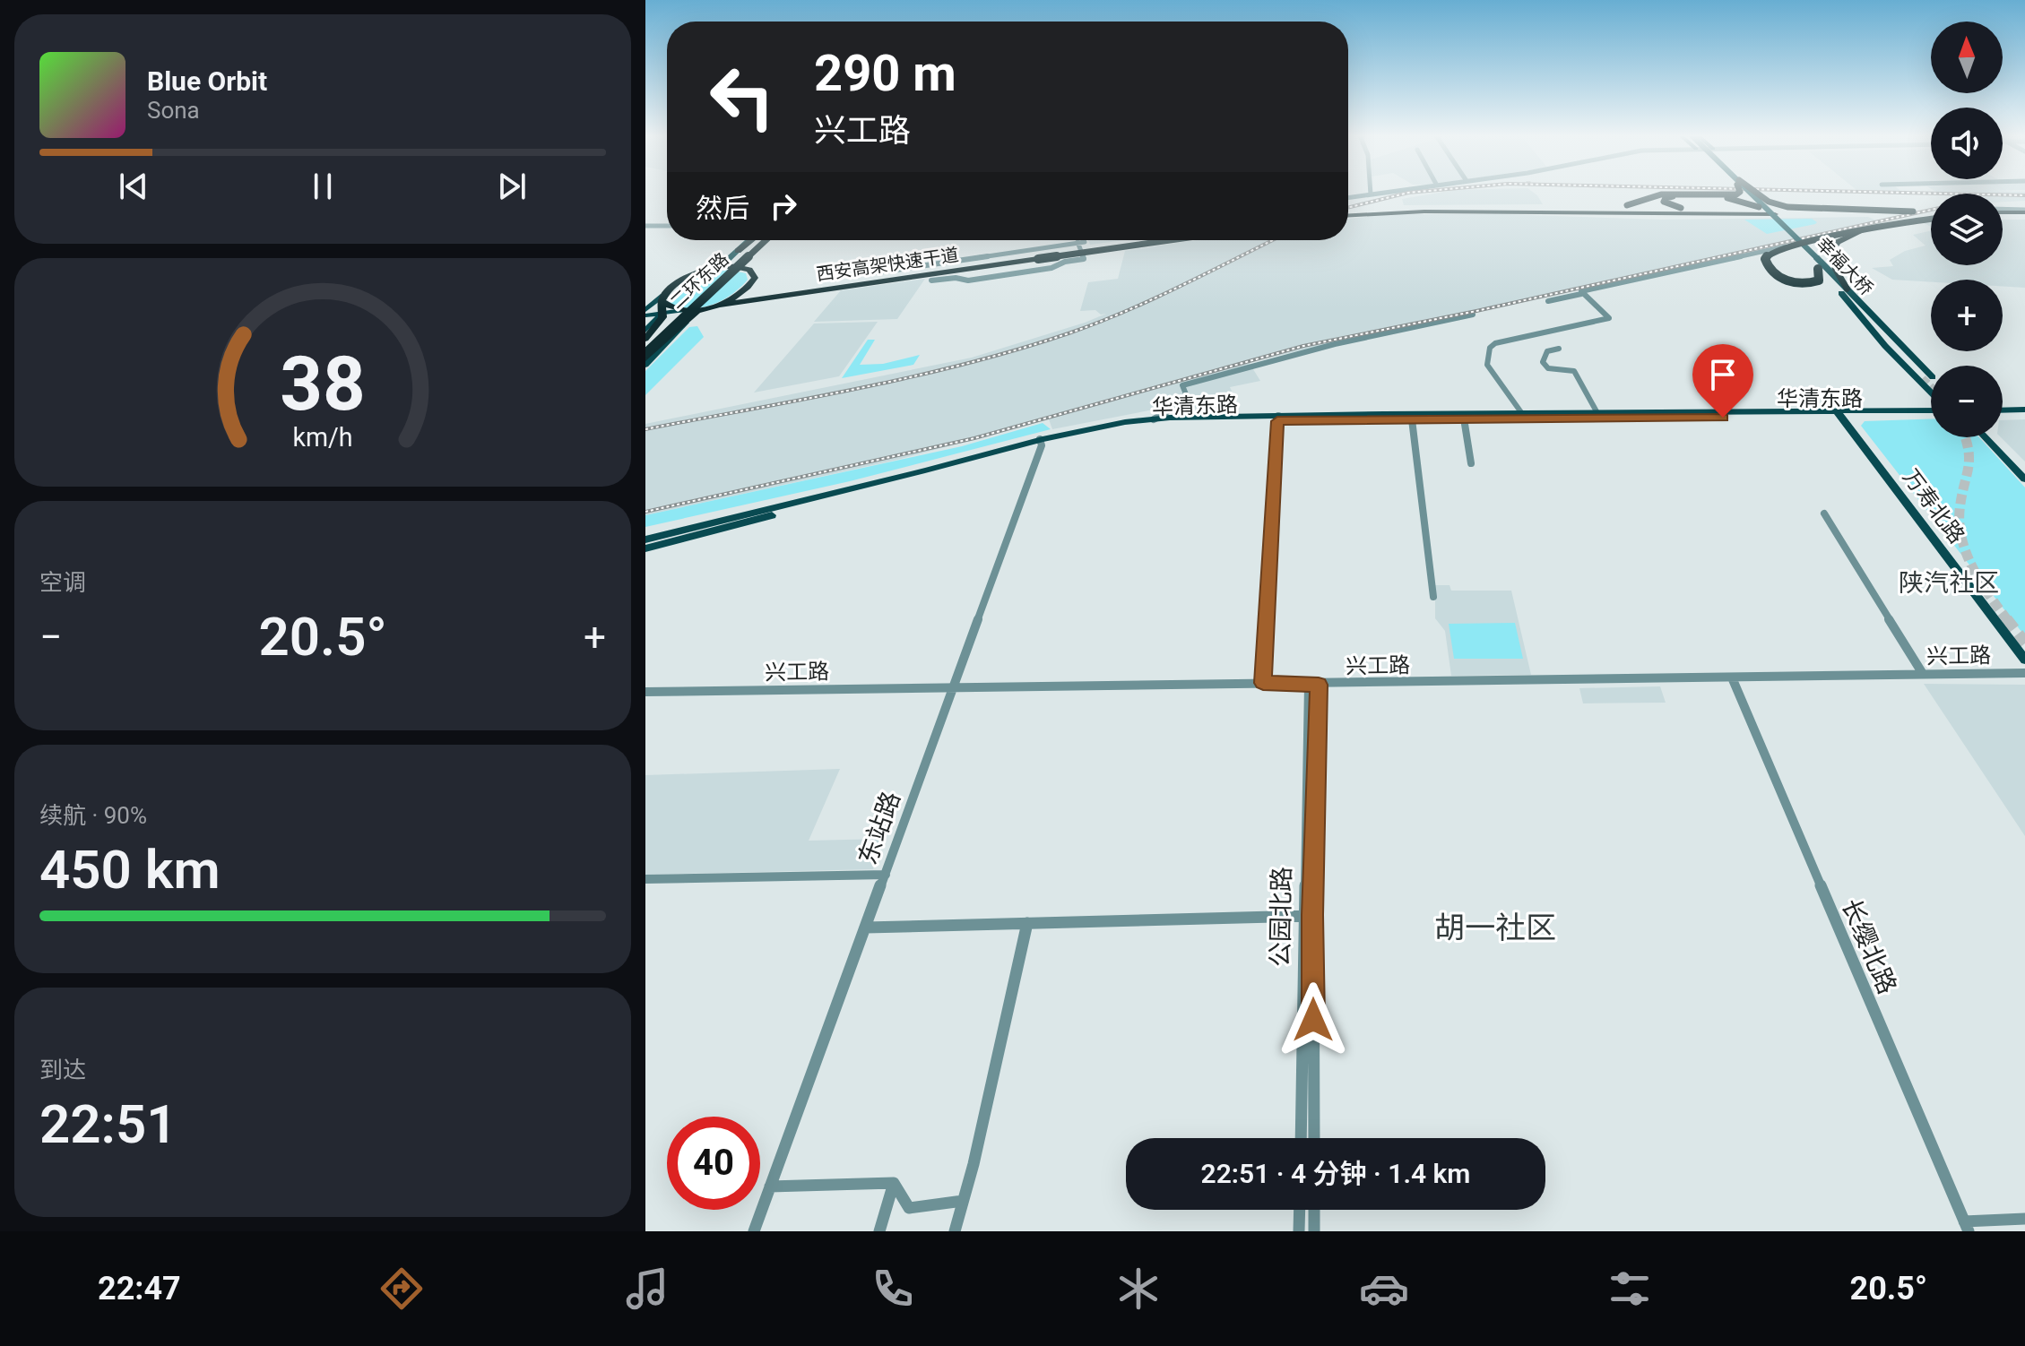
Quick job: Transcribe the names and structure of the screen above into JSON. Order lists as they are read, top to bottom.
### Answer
{
  "streets": {
    "highway": ["西安高架快速干道", "二环东路"],
    "main road": ["幸福大桥", "华清东路", "万寿北路"],
    "street": [
      "兴工路",
      "东站路",
      "公园北路",
      "长缨北路"
    ]
  },
  "crossings": [
    ["华清东路", "万寿北路"],
    ["华清东路", "东站路"],
    ["兴工路", "东站路"],
    ["兴工路", "公园北路"],
    ["兴工路", "长缨北路"]
  ],
  "districts": ["陕汽社区", "胡一社区"],
  "north": "top",
  "page": {
    "map_buttons": ["+", "−"],
    "turn": ["290 m", "兴工路"],
    "song": ["Blue Orbit", "Sona"],
    "then": "然后",
    "tile": [
      "空调",
      ["续航 · 90%", "450 km"],
      ["到达", "22:51"]
    ],
    "heat": ["−", "20.5°", "+"],
    "limit": "40",
    "trip": "22:51 · 4 分钟 · 1.4 km",
    "tabs": ["22:47", "20.5°"],
    "gauge": ["38", "km/h"]
  }
}
